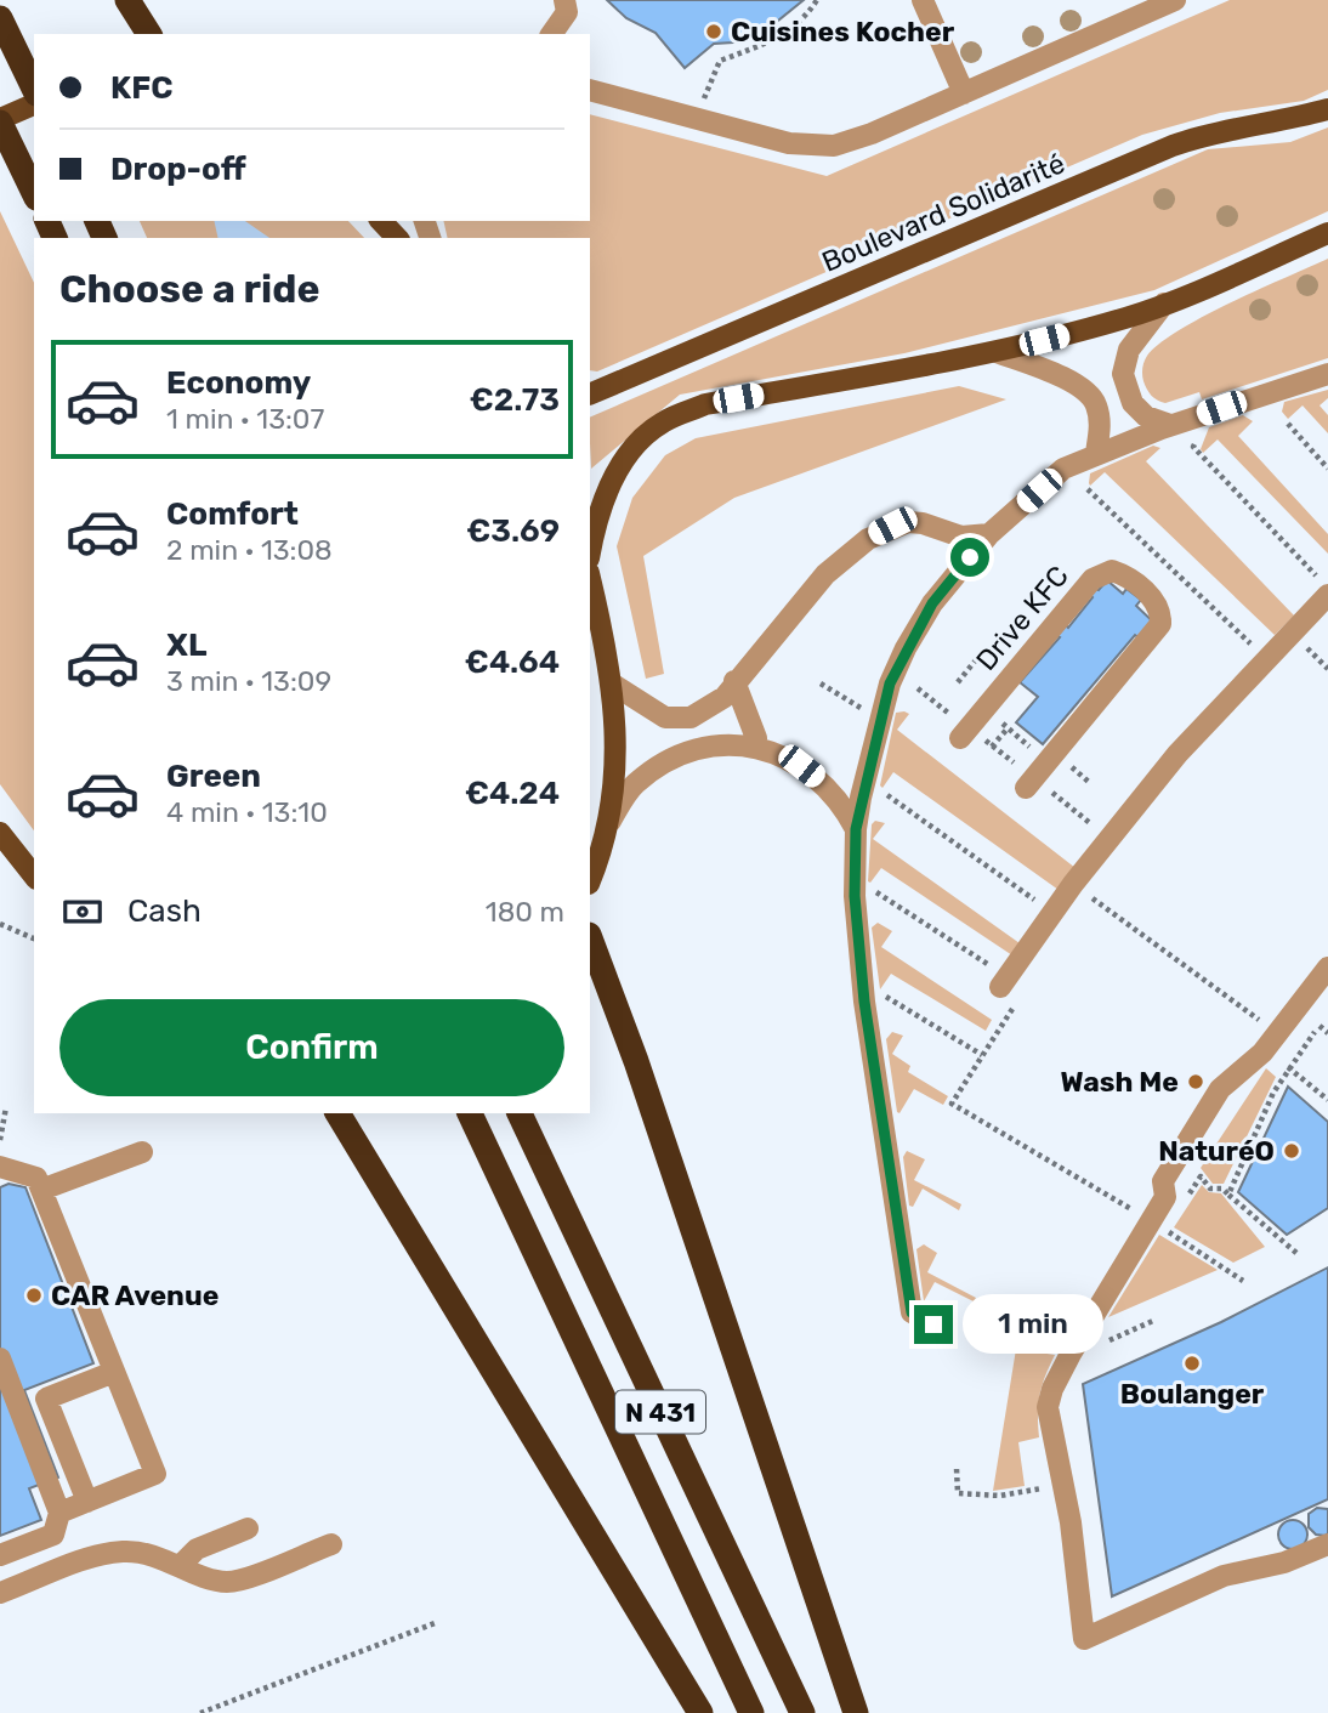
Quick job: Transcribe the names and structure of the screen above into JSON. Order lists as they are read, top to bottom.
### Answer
{
  "streets": {
    "highway": ["N 431"],
    "main road": ["Boulevard Solidarité"],
    "lane": ["Drive KFC"]
  },
  "places": [
    "Cuisines Kocher",
    "Wash Me",
    "NaturéO",
    "CAR Avenue",
    "Boulanger"
  ],
  "page": {
    "banner": ["KFC", "Drop-off"],
    "heading": "Choose a ride",
    "list": [
      {
        "name": "Economy",
        "note": "1 min · 13:07",
        "value": "€2.73"
      },
      {
        "name": "Comfort",
        "note": "2 min · 13:08",
        "value": "€3.69"
      },
      {
        "name": "XL",
        "note": "3 min · 13:09",
        "value": "€4.64"
      },
      {
        "name": "Green",
        "note": "4 min · 13:10",
        "value": "€4.24"
      }
    ],
    "pay": ["Cash", "180 m"],
    "buttons": "Confirm",
    "bubble": "1 min"
  }
}
